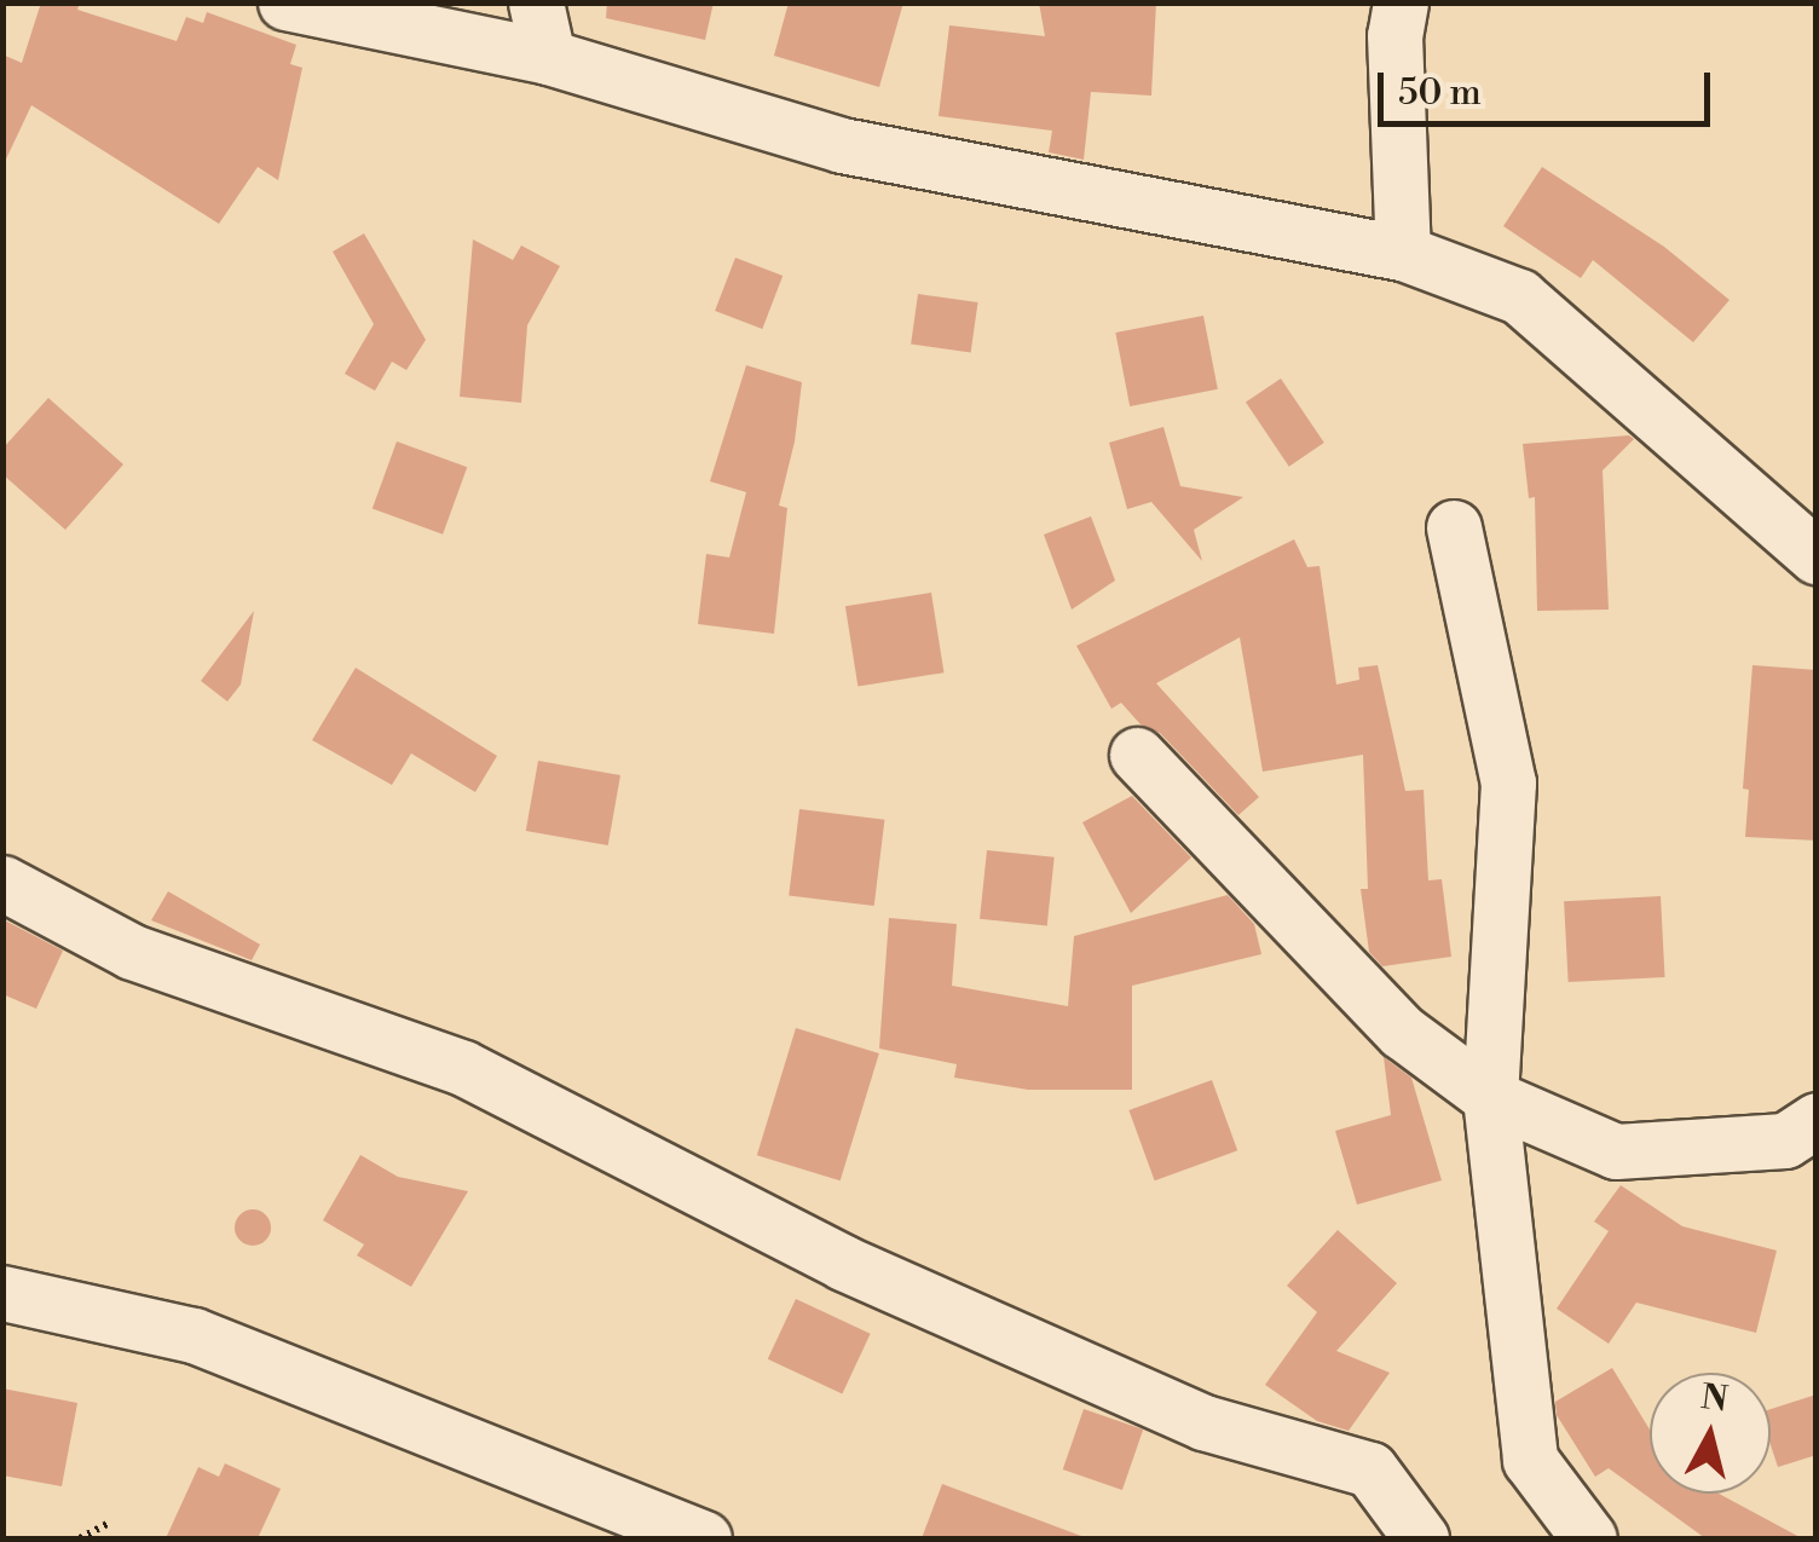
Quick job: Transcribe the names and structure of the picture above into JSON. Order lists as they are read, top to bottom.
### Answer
{
  "scale_bar": "50 m",
  "north": "top"
}
